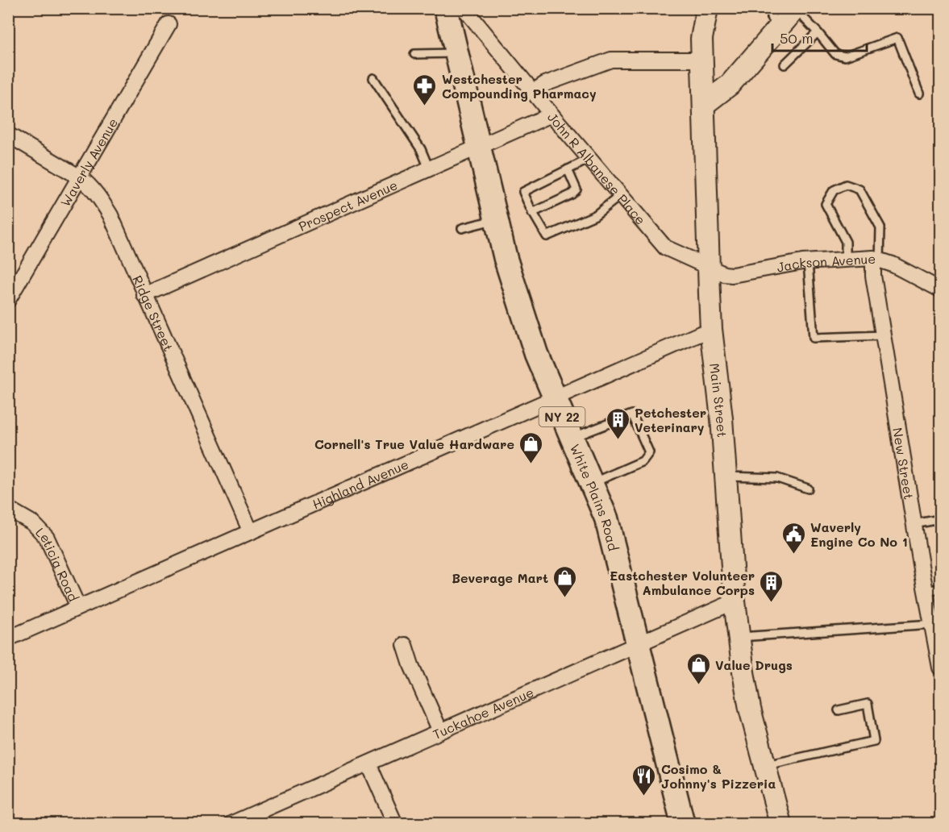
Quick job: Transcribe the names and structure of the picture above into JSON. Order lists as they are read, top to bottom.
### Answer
{
  "streets": {
    "main road": ["NY 22", "White Plains Road"],
    "street": [
      "Waverly Avenue",
      "John R Albanese Place",
      "Prospect Avenue",
      "Jackson Avenue",
      "Ridge Street",
      "Main Street",
      "New Street",
      "Highland Avenue",
      "Leticia Road",
      "Tuckahoe Avenue"
    ]
  },
  "crossings": [
    ["Waverly Avenue", "Ridge Street"],
    ["John R Albanese Place", "Prospect Avenue"],
    ["John R Albanese Place", "Jackson Avenue"],
    ["John R Albanese Place", "Main Street"],
    ["Prospect Avenue", "Ridge Street"],
    ["Prospect Avenue", "White Plains Road"],
    ["Jackson Avenue", "Main Street"],
    ["Jackson Avenue", "New Street"],
    ["Ridge Street", "Highland Avenue"],
    ["Main Street", "Highland Avenue"],
    ["Main Street", "Tuckahoe Avenue"],
    ["Highland Avenue", "White Plains Road"],
    ["Highland Avenue", "Leticia Road"],
    ["White Plains Road", "Tuckahoe Avenue"]
  ],
  "places": {
    "pharmacy": ["Westchester Compounding Pharmacy"],
    "building": ["Petchester Veterinary", "Eastchester Volunteer Ambulance Corps"],
    "shop": ["Cornell's True Value Hardware", "Beverage Mart", "Value Drugs"],
    "public building": ["Waverly Engine Co No 1"],
    "restaurant": ["Cosimo & Johnny's Pizzeria"]
  },
  "scale_bar": "50 m"
}
